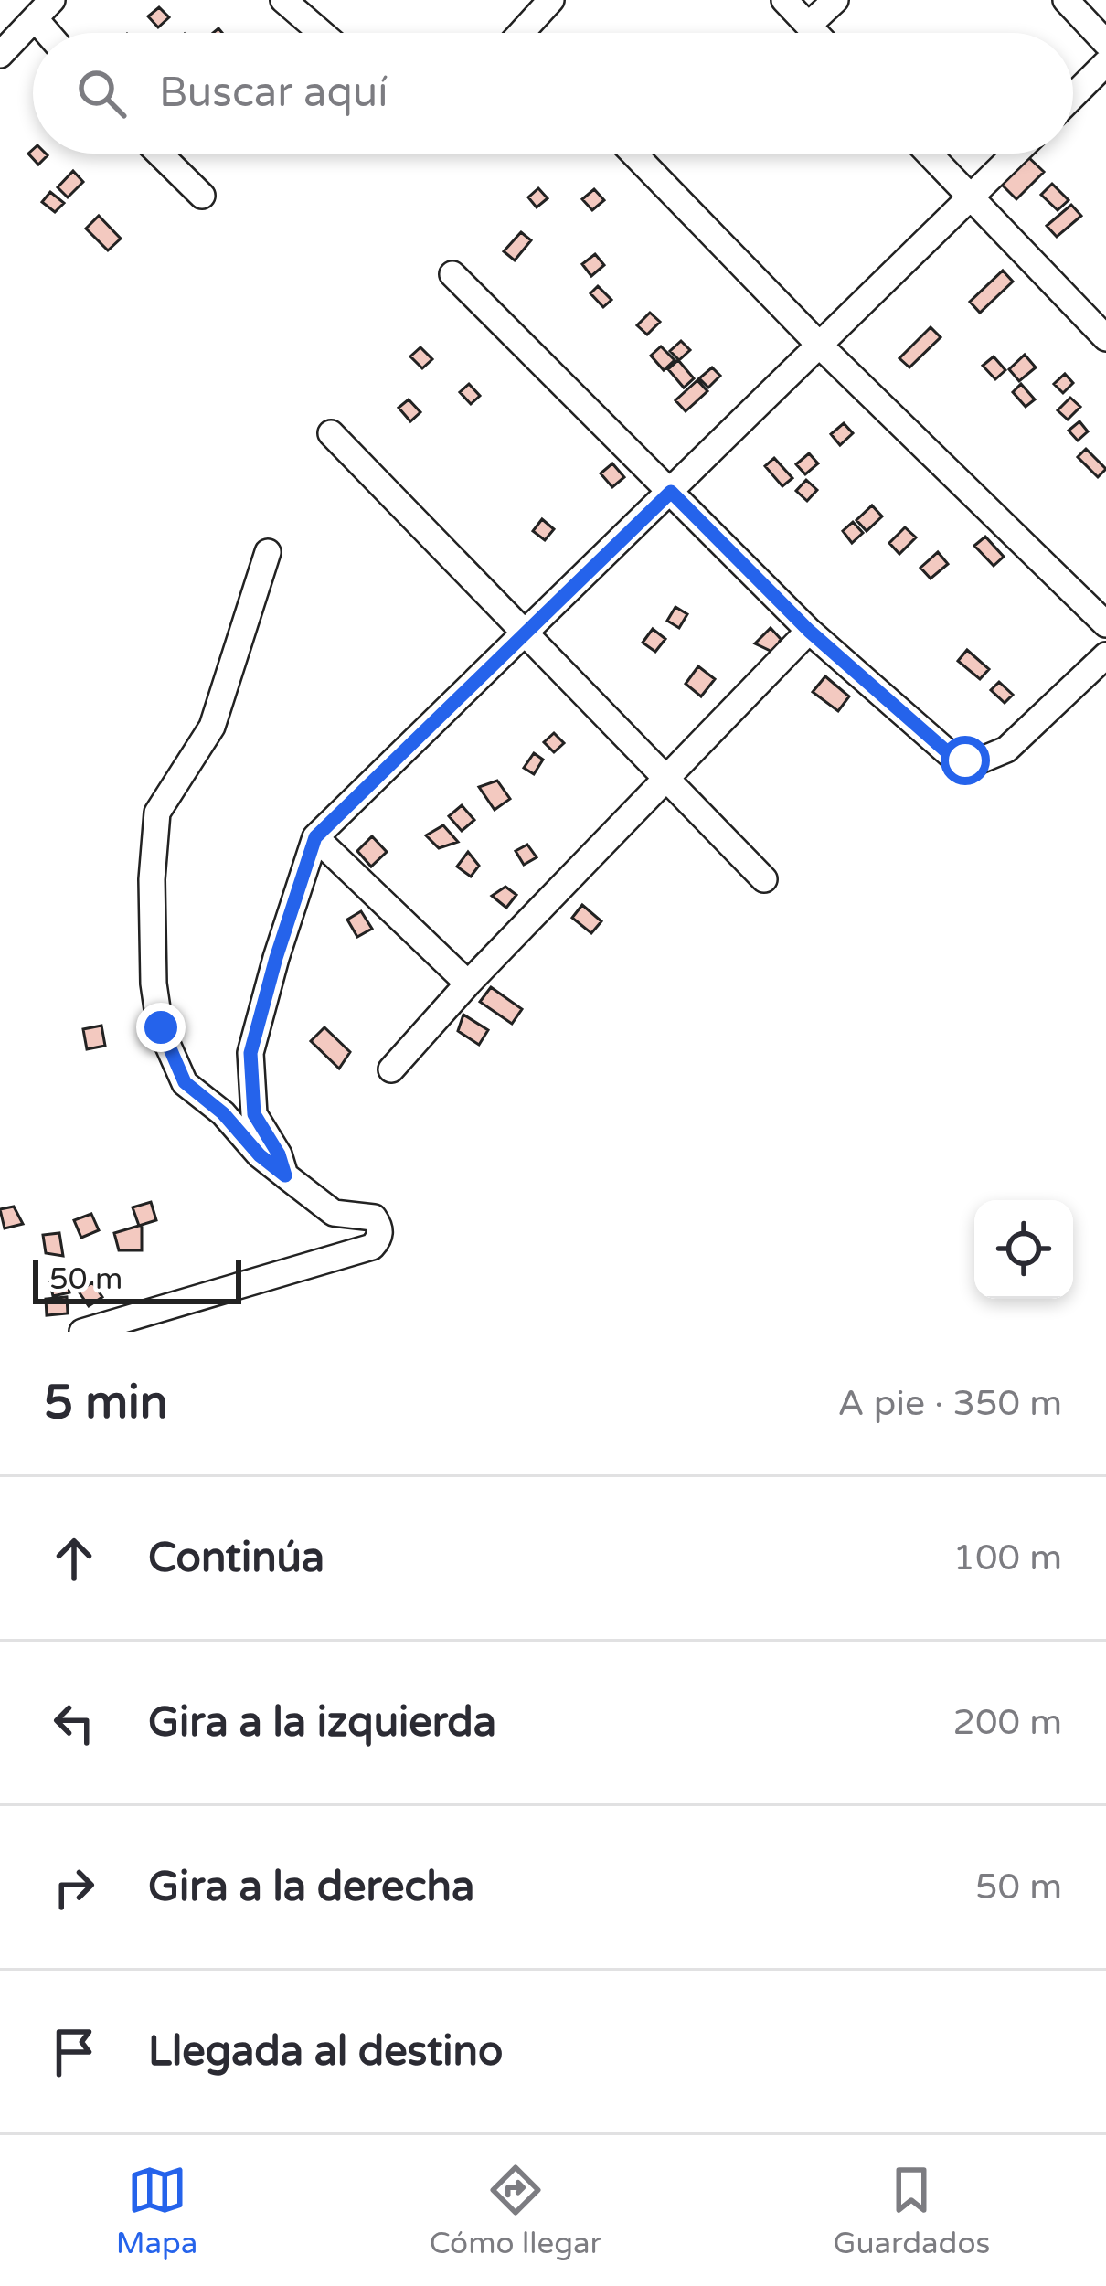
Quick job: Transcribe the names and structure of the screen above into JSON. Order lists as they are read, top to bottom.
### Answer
{
  "scale_bar": "50 m",
  "page": {
    "search": "Buscar aquí",
    "scale": "50 m",
    "heading": ["5 min", "A pie · 350 m"],
    "list": [
      ["Continúa", "100 m"],
      ["Gira a la izquierda", "200 m"],
      ["Gira a la derecha", "50 m"],
      "Llegada al destino"
    ],
    "nav": ["Mapa", "Cómo llegar", "Guardados"]
  }
}
